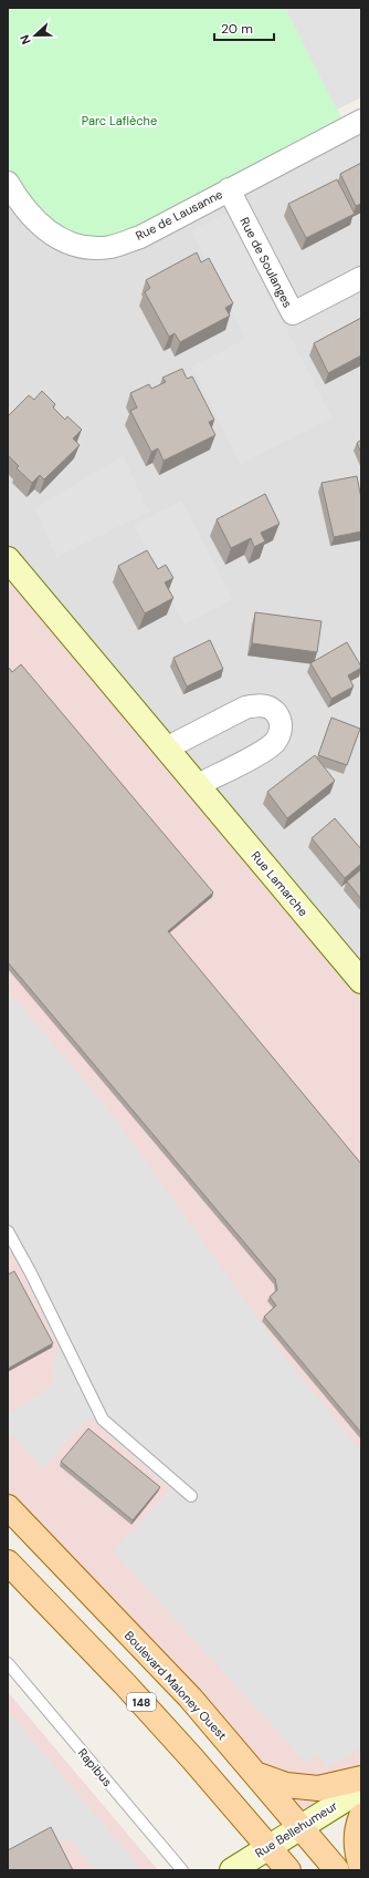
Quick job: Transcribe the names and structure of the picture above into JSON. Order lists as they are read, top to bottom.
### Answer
{
  "streets": {
    "main road": ["Boulevard Maloney Ouest", "148"],
    "street": [
      "Rue de Lausanne",
      "Rue de Soulanges",
      "Rue Lamarche",
      "Rue Bellehumeur"
    ],
    "lane": ["Rapibus"]
  },
  "crossings": [
    ["Rue de Lausanne", "Rue de Soulanges"],
    ["Boulevard Maloney Ouest", "Rue Bellehumeur"],
    ["148", "Rue Bellehumeur"]
  ],
  "parks": ["Parc Laflèche"],
  "scale_bar": "20 m",
  "north": "left"
}
